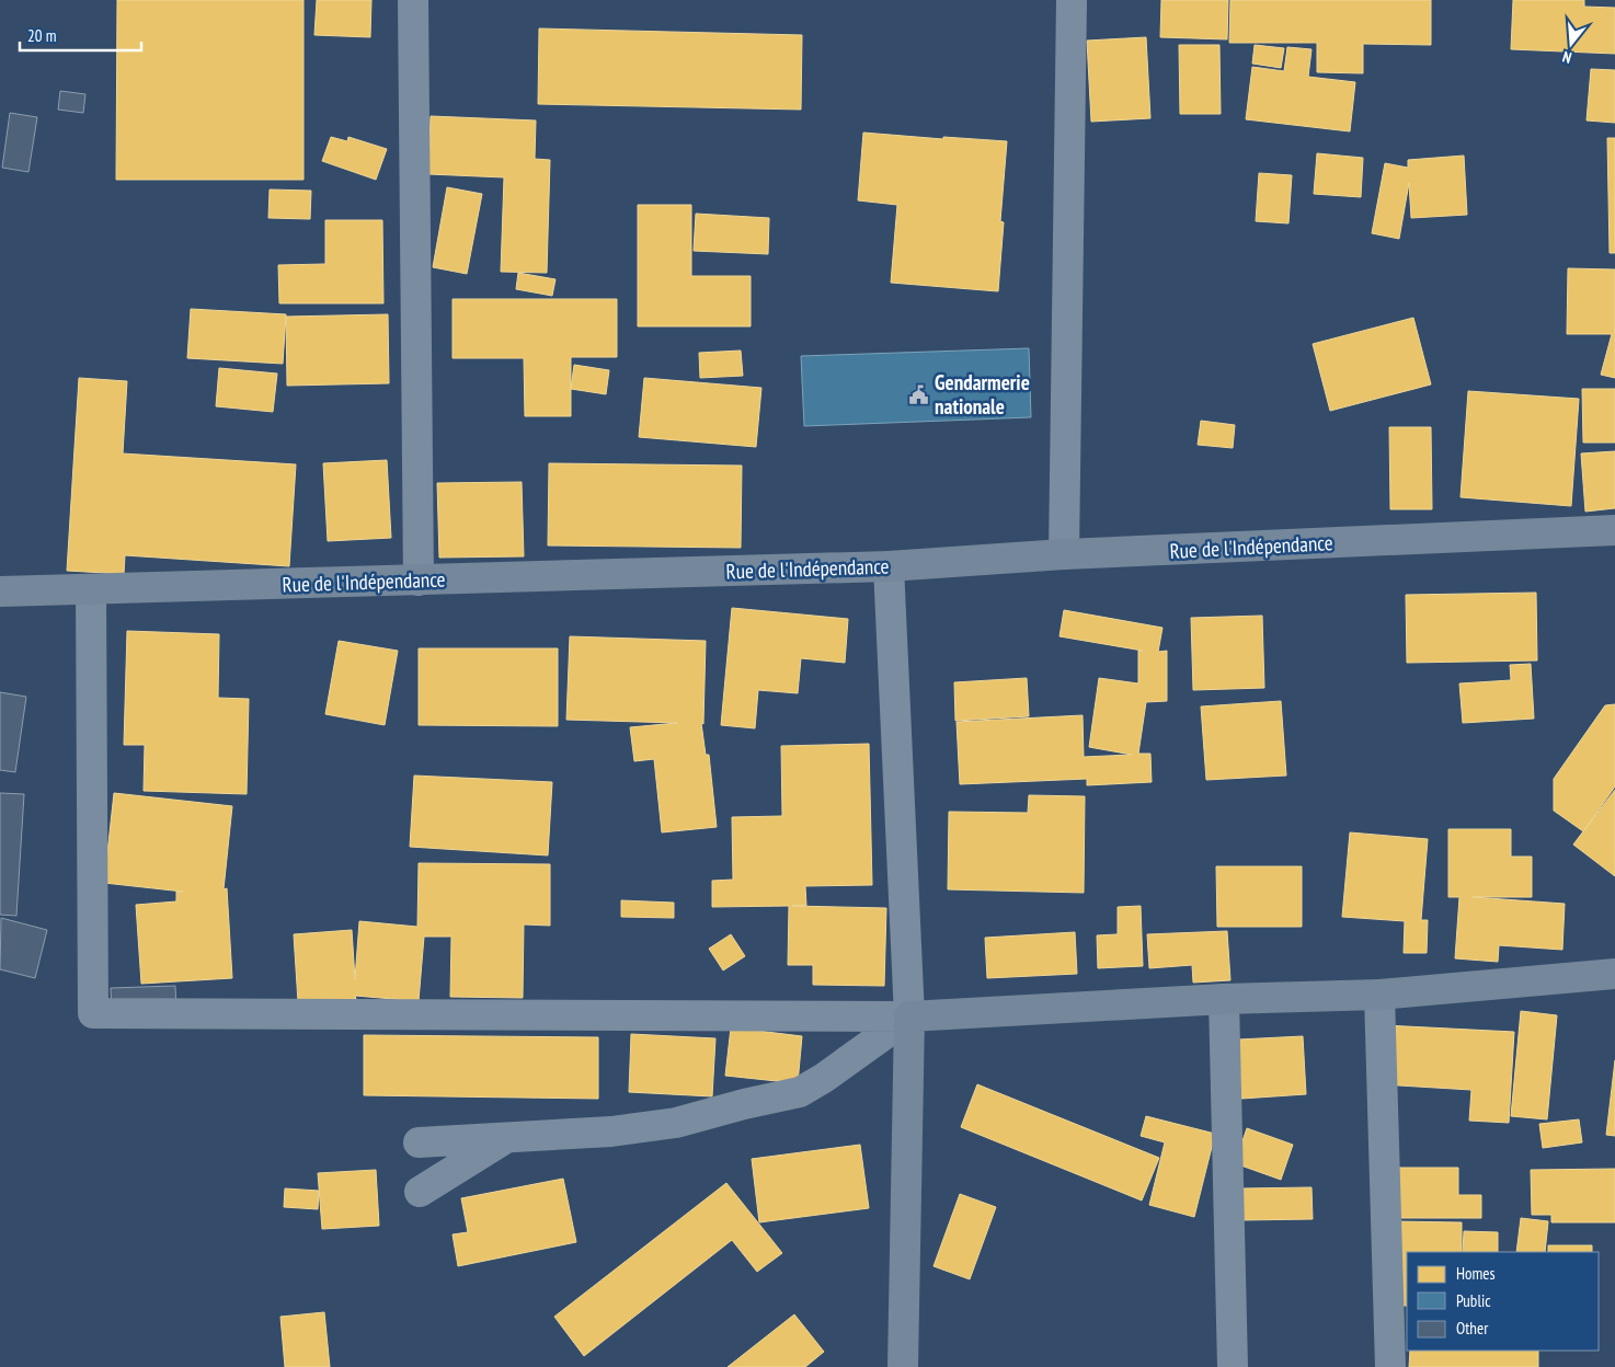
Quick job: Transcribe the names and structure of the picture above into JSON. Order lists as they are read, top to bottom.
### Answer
{
  "streets": {
    "main road": ["Rue de l'Indépendance"]
  },
  "places": {
    "public building": ["Gendarmerie nationale"]
  },
  "legend": ["Homes", "Public", "Other"],
  "scale_bar": "20 m",
  "north": "bottom"
}
